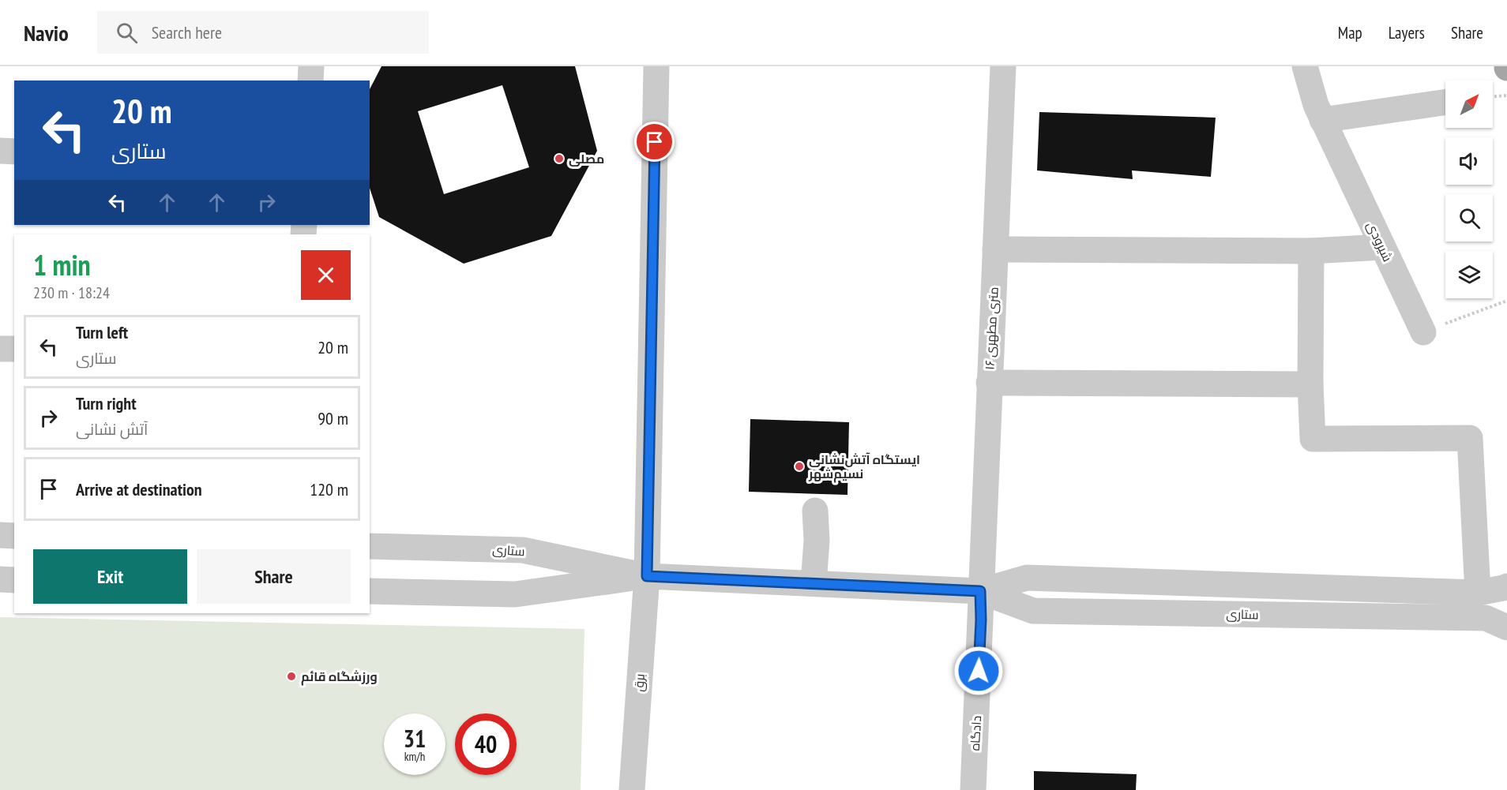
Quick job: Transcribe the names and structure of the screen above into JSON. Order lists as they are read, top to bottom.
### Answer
{
  "streets": {
    "street": [
      "شیرودی",
      "۱۶ متری مطهری",
      "ستاری",
      "برق",
      "دادگاه"
    ]
  },
  "crossings": [
    ["۱۶ متری مطهری", "ستاری"],
    ["۱۶ متری مطهری", "دادگاه"],
    ["ستاری", "برق"],
    ["ستاری", "دادگاه"]
  ],
  "places": ["مصلی", "ایستگاه آتش‌نشانی نسیم‌شهر", "ورزشگاه قائم"],
  "north": "top right",
  "page": {
    "header": "Navio",
    "search": "Search here",
    "nav": ["Map", "Layers", "Share"],
    "turn": ["20 m", "ستاری"],
    "heading": ["1 min", "230 m · 18:24"],
    "list": [
      {
        "name": "Turn left",
        "note": "ستاری",
        "value": "20 m"
      },
      {
        "name": "Turn right",
        "note": "آتش نشانی",
        "value": "90 m"
      },
      {
        "name": "Arrive at destination",
        "value": "120 m"
      }
    ],
    "buttons": ["Exit", "Share"],
    "speed": "31 km/h",
    "limit": "40"
  }
}
